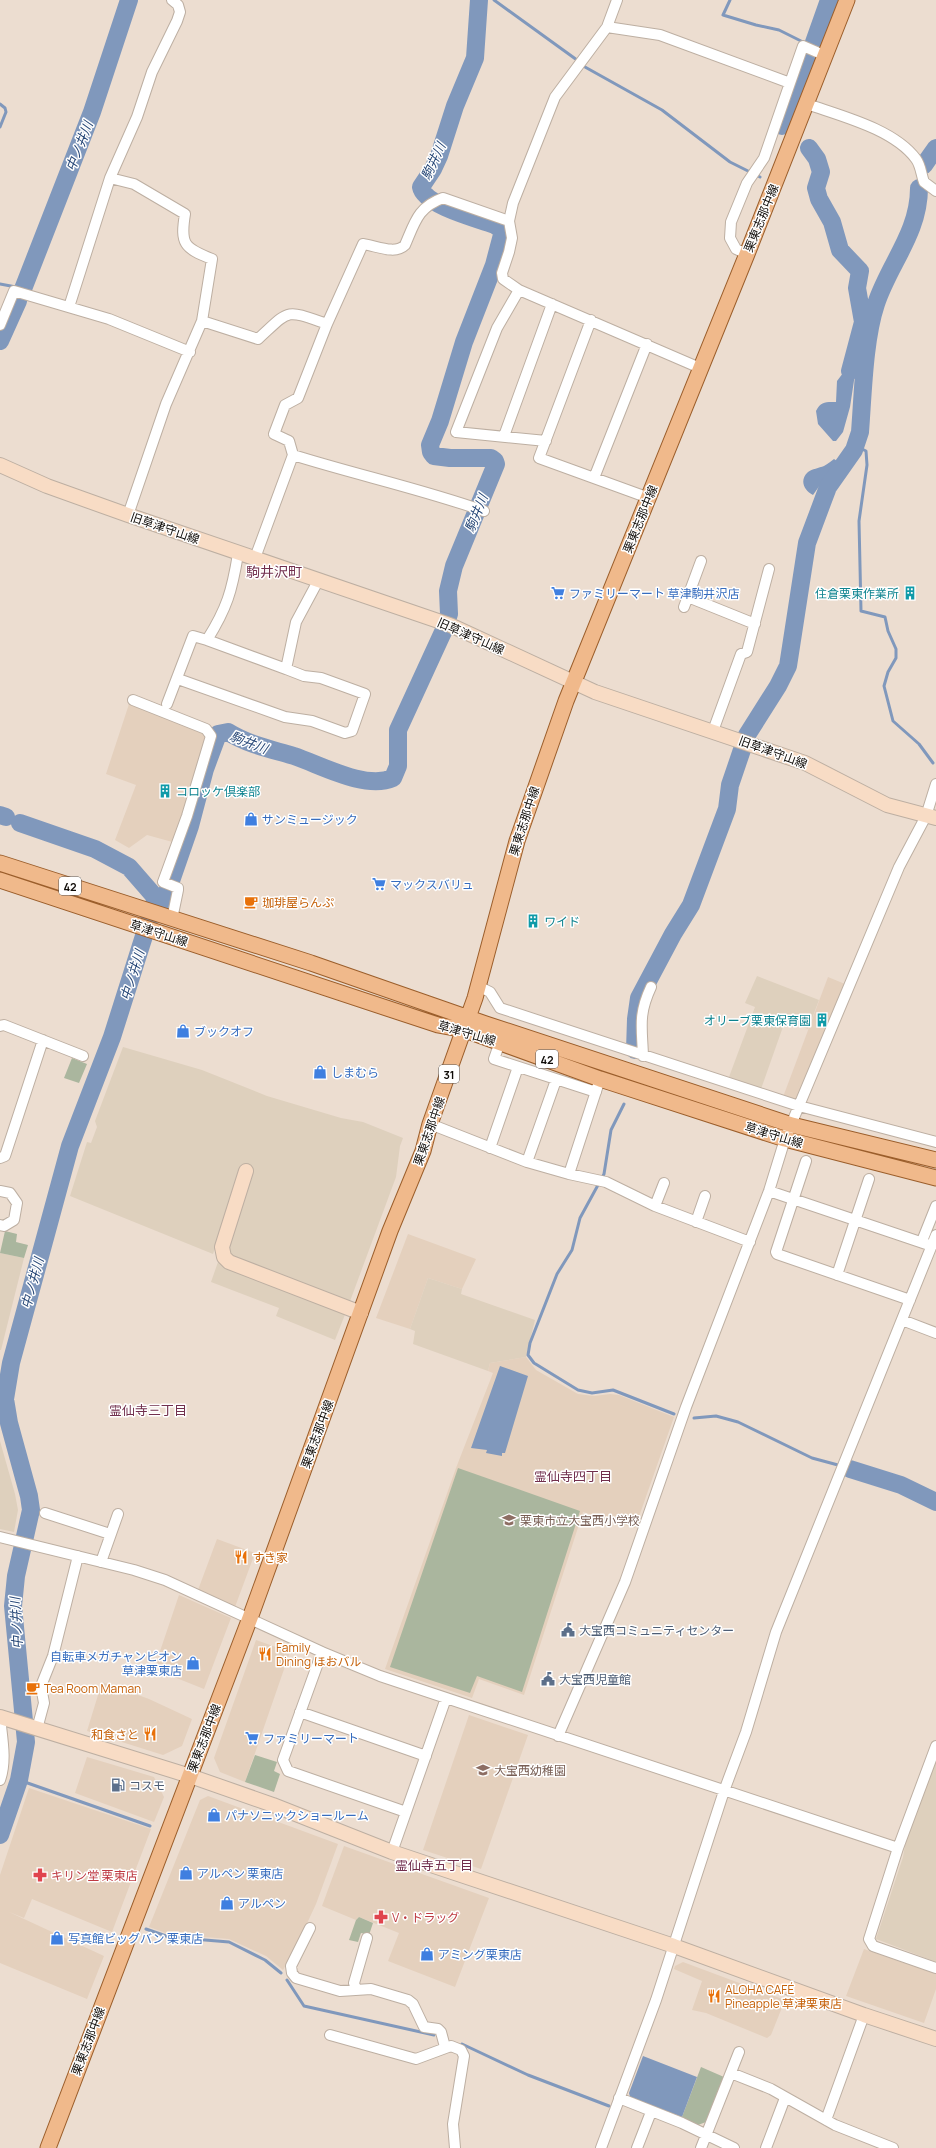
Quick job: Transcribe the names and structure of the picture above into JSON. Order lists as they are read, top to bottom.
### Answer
{
  "streets": {
    "main road": [
      "栗東志那中線",
      "42",
      "草津守山線",
      "31"
    ],
    "street": ["旧草津守山線"]
  },
  "crossings": [
    ["栗東志那中線", "旧草津守山線"],
    ["栗東志那中線", "草津守山線"]
  ],
  "districts": [
    "駒井沢町",
    "霊仙寺三丁目",
    "霊仙寺四丁目",
    "霊仙寺五丁目"
  ],
  "water": ["中ノ井川", "駒井川"],
  "places": {
    "supermarket": ["ファミリーマート 草津駒井沢店", "マックスバリュ", "ファミリーマート"],
    "building": [
      "住倉栗東作業所",
      "コロッケ倶楽部",
      "ワイド",
      "オリーブ栗東保育園"
    ],
    "shop": [
      "サンミュージック",
      "ブックオフ",
      "しまむら",
      "自転車メガチャンピオン 草津栗東店",
      "パナソニックショールーム",
      "アルペン 栗東店",
      "アルペン",
      "写真館ビッグバン 栗東店",
      "アミング栗東店"
    ],
    "cafe": ["珈琲屋らんぷ", "Tea Room Maman"],
    "school or university": ["栗東市立大宝西小学校", "大宝西幼稚園"],
    "restaurant": [
      "すき家",
      "Family Dining ほおバル",
      "和食さと",
      "ALOHA CAFÉ Pineapple 草津栗東店"
    ],
    "public building": ["大宝西コミュニティセンター", "大宝西児童館"],
    "fuel station": ["コスモ"],
    "pharmacy": ["キリン堂 栗東店", "V・ドラッグ"]
  }
}
